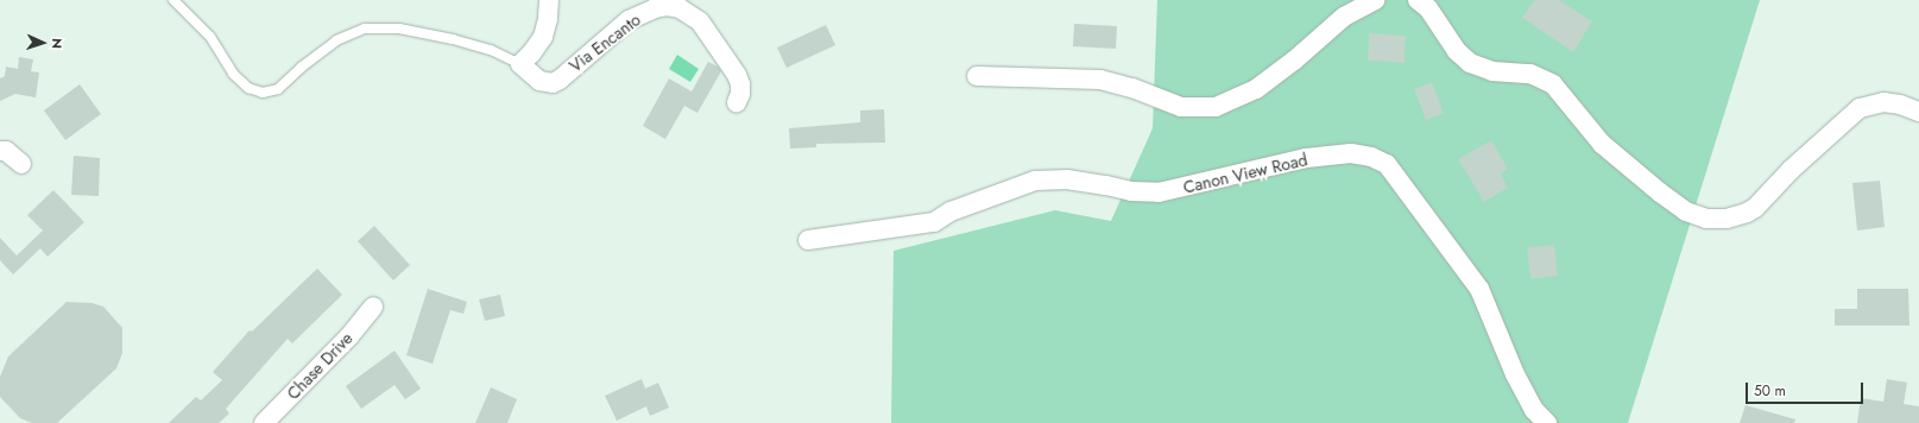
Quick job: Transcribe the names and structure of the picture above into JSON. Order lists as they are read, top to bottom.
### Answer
{
  "streets": {
    "street": ["Via Encanto", "Canon View Road", "Chase Drive"]
  },
  "scale_bar": "50 m",
  "north": "right"
}
